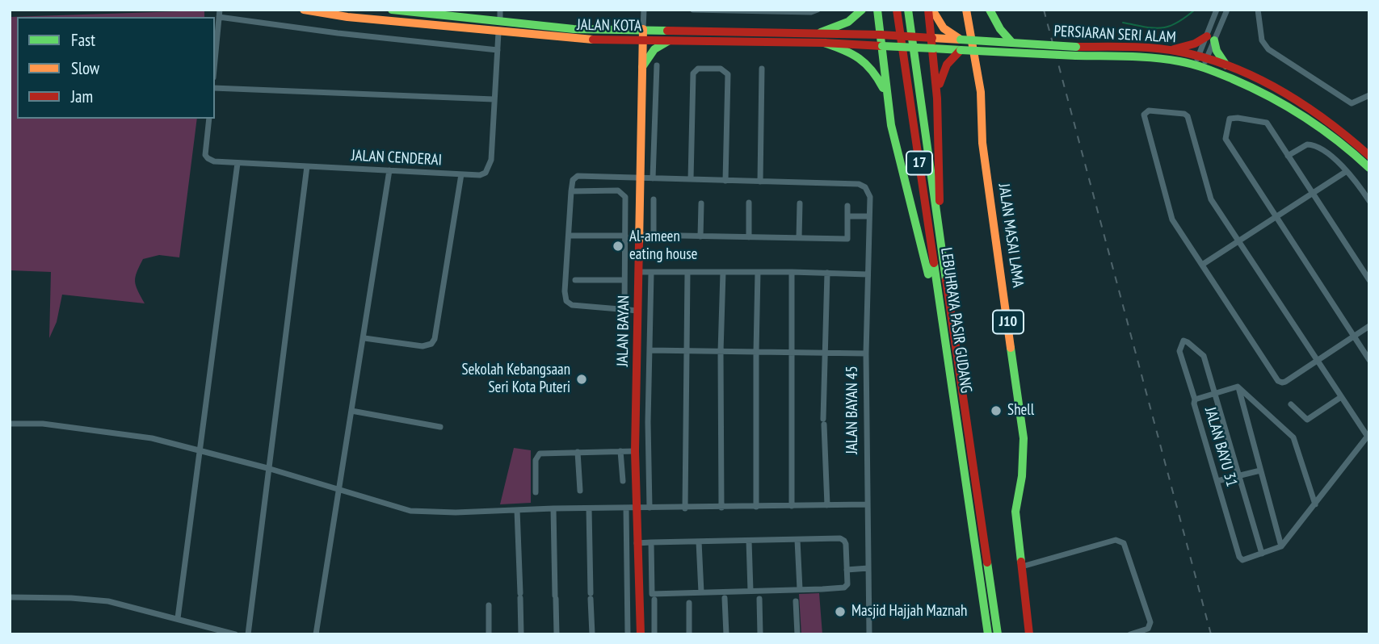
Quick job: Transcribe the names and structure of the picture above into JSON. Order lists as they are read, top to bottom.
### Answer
{
  "streets": {
    "main road": [
      "JALAN KOTA",
      "PERSIARAN SERI ALAM",
      "17",
      "JALAN MASAI LAMA",
      "LEBUHRAYA PASIR GUDANG",
      "J10",
      "JALAN BAYAN"
    ],
    "street": ["JALAN CENDERAI", "JALAN BAYAN 45", "JALAN BAYU 31"]
  },
  "crossings": [
    ["JALAN KOTA", "PERSIARAN SERI ALAM"],
    ["JALAN KOTA", "JALAN CENDERAI"],
    ["JALAN KOTA", "JALAN BAYAN"]
  ],
  "places": [
    "Al-ameen eating house",
    "Sekolah Kebangsaan Seri Kota Puteri",
    "Shell",
    "Masjid Hajjah Maznah"
  ],
  "legend": ["Fast", "Slow", "Jam"]
}
